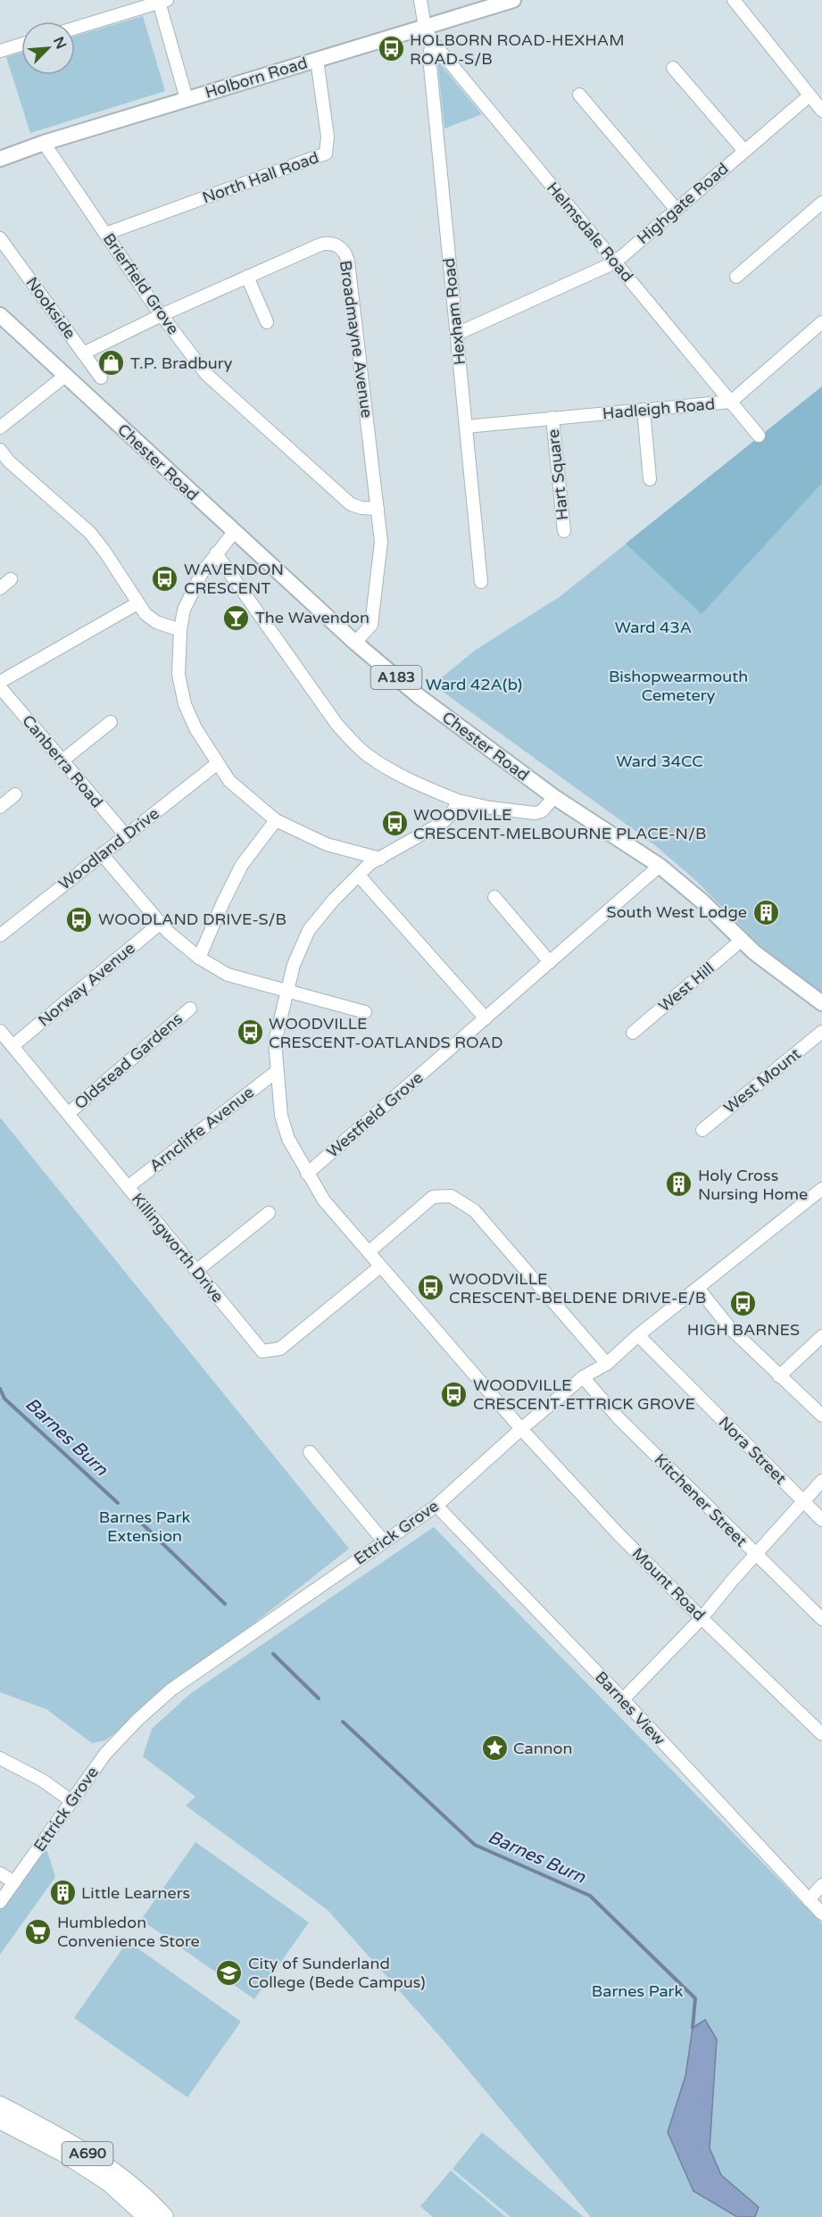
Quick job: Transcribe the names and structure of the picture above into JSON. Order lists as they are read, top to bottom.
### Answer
{
  "streets": {
    "highway": ["A690"],
    "main road": ["Holborn Road", "Chester Road", "A183"],
    "street": [
      "North Hall Road",
      "Highgate Road",
      "Helmsdale Road",
      "Brierfield Grove",
      "Nookside",
      "Hexham Road",
      "Broadmayne Avenue",
      "Hadleigh Road",
      "Hart Square",
      "Canberra Road",
      "Woodland Drive",
      "Norway Avenue",
      "West Hill",
      "Oldstead Gardens",
      "West Mount",
      "Westfield Grove",
      "Arncliffe Avenue",
      "Killingworth Drive",
      "Nora Street",
      "Kitchener Street",
      "Ettrick Grove",
      "Mount Road",
      "Barnes View"
    ]
  },
  "crossings": [
    ["Holborn Road", "North Hall Road"],
    ["Holborn Road", "Helmsdale Road"],
    ["Holborn Road", "Brierfield Grove"],
    ["North Hall Road", "Brierfield Grove"],
    ["Highgate Road", "Helmsdale Road"],
    ["Highgate Road", "Hexham Road"],
    ["Helmsdale Road", "Hexham Road"],
    ["Helmsdale Road", "Hadleigh Road"],
    ["Brierfield Grove", "Broadmayne Avenue"],
    ["Nookside", "Broadmayne Avenue"],
    ["Hexham Road", "Hadleigh Road"],
    ["Broadmayne Avenue", "Chester Road"],
    ["Hadleigh Road", "Hart Square"],
    ["Chester Road", "West Hill"],
    ["Chester Road", "Westfield Grove"],
    ["Canberra Road", "Woodland Drive"],
    ["Norway Avenue", "Killingworth Drive"],
    ["Oldstead Gardens", "Killingworth Drive"],
    ["Westfield Grove", "Mount Road"],
    ["Arncliffe Avenue", "Killingworth Drive"],
    ["Arncliffe Avenue", "Mount Road"],
    ["Killingworth Drive", "Mount Road"],
    ["Nora Street", "Ettrick Grove"],
    ["Kitchener Street", "Ettrick Grove"],
    ["Ettrick Grove", "Mount Road"],
    ["Ettrick Grove", "Barnes View"]
  ],
  "water": ["Barnes Burn"],
  "parks": [
    "Ward 43A",
    "Bishopwearmouth Cemetery",
    "Ward 42A(b)",
    "Ward 34CC",
    "Barnes Park Extension",
    "Barnes Park"
  ],
  "places": {
    "bus stop": [
      "HOLBORN ROAD-HEXHAM ROAD-S/B",
      "WAVENDON CRESCENT",
      "WOODVILLE CRESCENT-MELBOURNE PLACE-N/B",
      "WOODLAND DRIVE-S/B",
      "WOODVILLE CRESCENT-OATLANDS ROAD",
      "WOODVILLE CRESCENT-BELDENE DRIVE-E/B",
      "HIGH BARNES",
      "WOODVILLE CRESCENT-ETTRICK GROVE"
    ],
    "shop": ["T.P. Bradbury"],
    "bar": ["The Wavendon"],
    "building": ["South West Lodge", "Holy Cross Nursing Home", "Little Learners"],
    "place": ["Cannon"],
    "supermarket": ["Humbledon Convenience Store"],
    "school or university": ["City of Sunderland College (Bede Campus)"]
  },
  "north": "top right"
}
